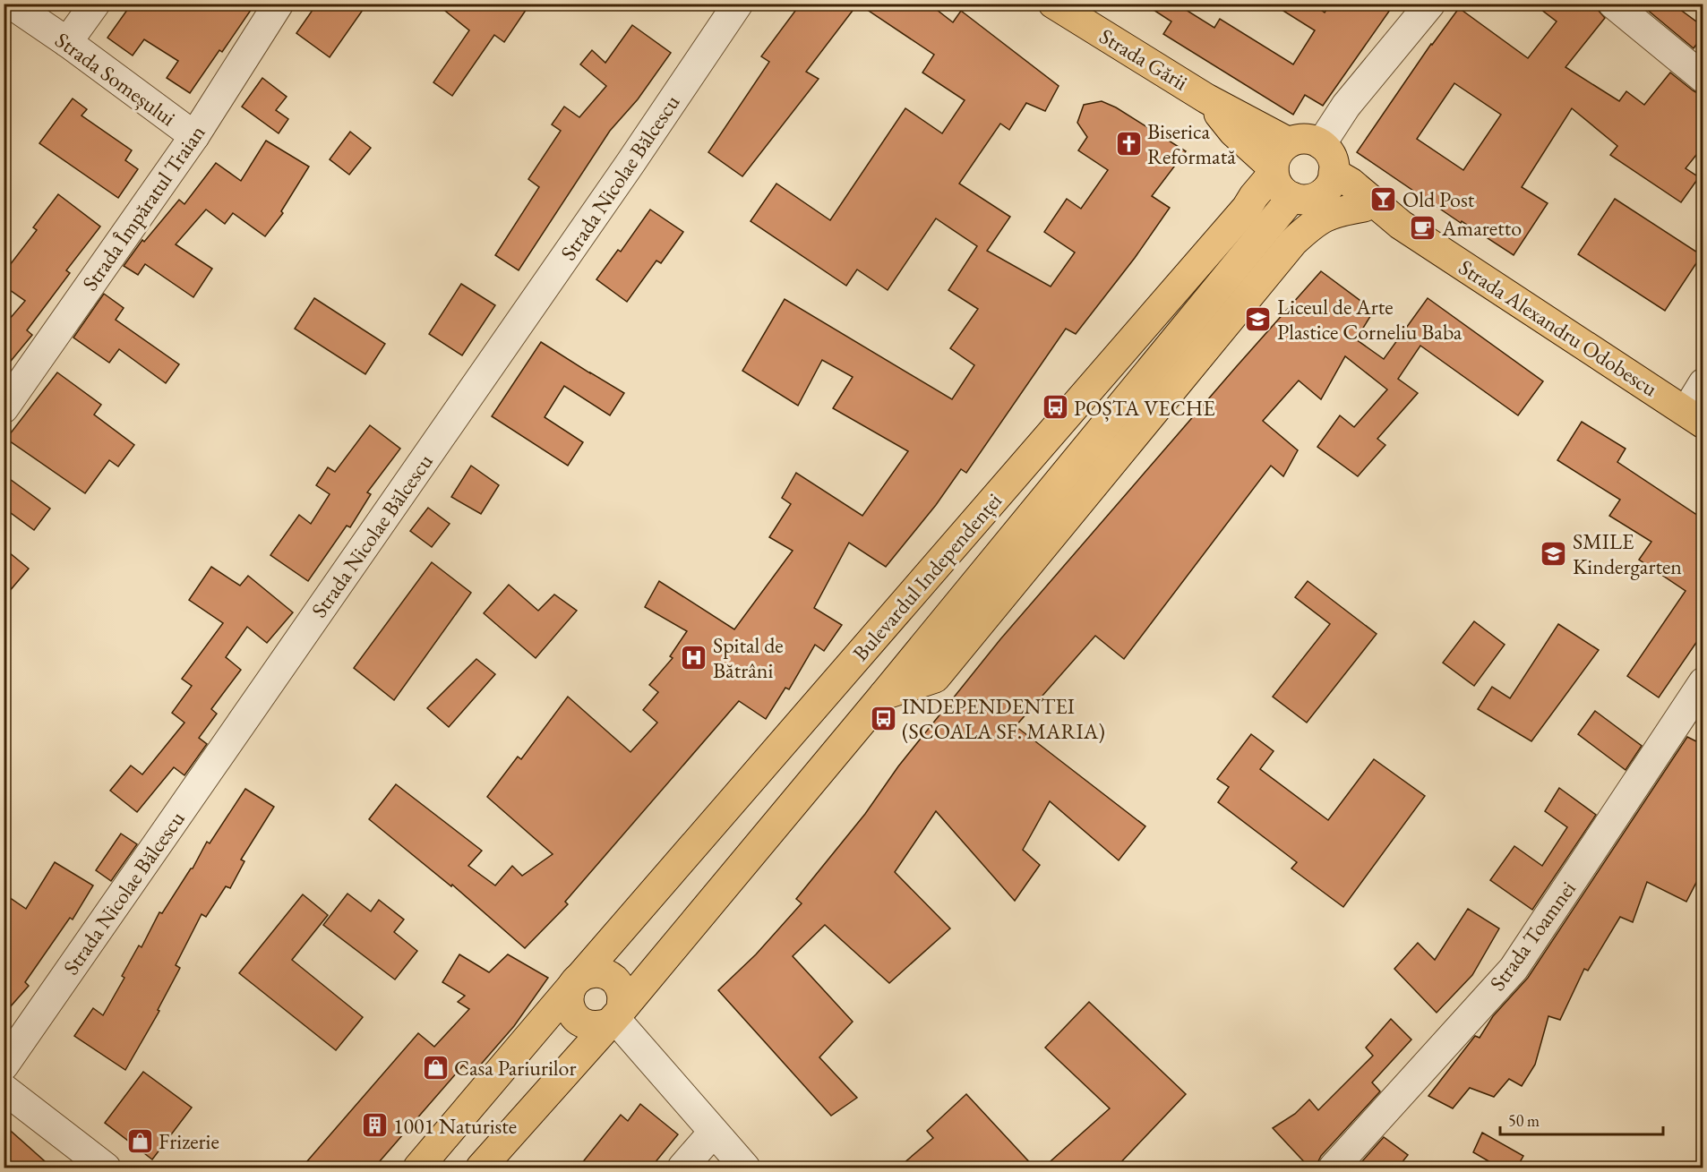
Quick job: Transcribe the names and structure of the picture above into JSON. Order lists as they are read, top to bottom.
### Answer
{
  "streets": {
    "main road": ["Strada Gării", "Strada Alexandru Odobescu", "Bulevardul Independenței"],
    "street": [
      "Strada Someșului",
      "Strada Nicolae Bălcescu",
      "Strada Împăratul Traian",
      "Strada Toamnei"
    ]
  },
  "crossings": [
    ["Strada Gării", "Strada Alexandru Odobescu"],
    ["Strada Gării", "Bulevardul Independenței"],
    ["Strada Someșului", "Strada Împăratul Traian"],
    ["Strada Alexandru Odobescu", "Bulevardul Independenței"]
  ],
  "places": {
    "church": ["Biserica Reformată"],
    "bar": ["Old Post"],
    "cafe": ["Amaretto"],
    "school or university": ["Liceul de Arte Plastice Corneliu Baba", "SMILE Kindergarten"],
    "bus stop": ["POȘTA VECHE", "INDEPENDENTEI (SCOALA SF. MARIA)"],
    "hospital": ["Spital de Bătrâni"],
    "shop": ["Casa Pariurilor", "Frizerie"],
    "building": ["1001 Naturiste"]
  },
  "scale_bar": "50 m"
}
